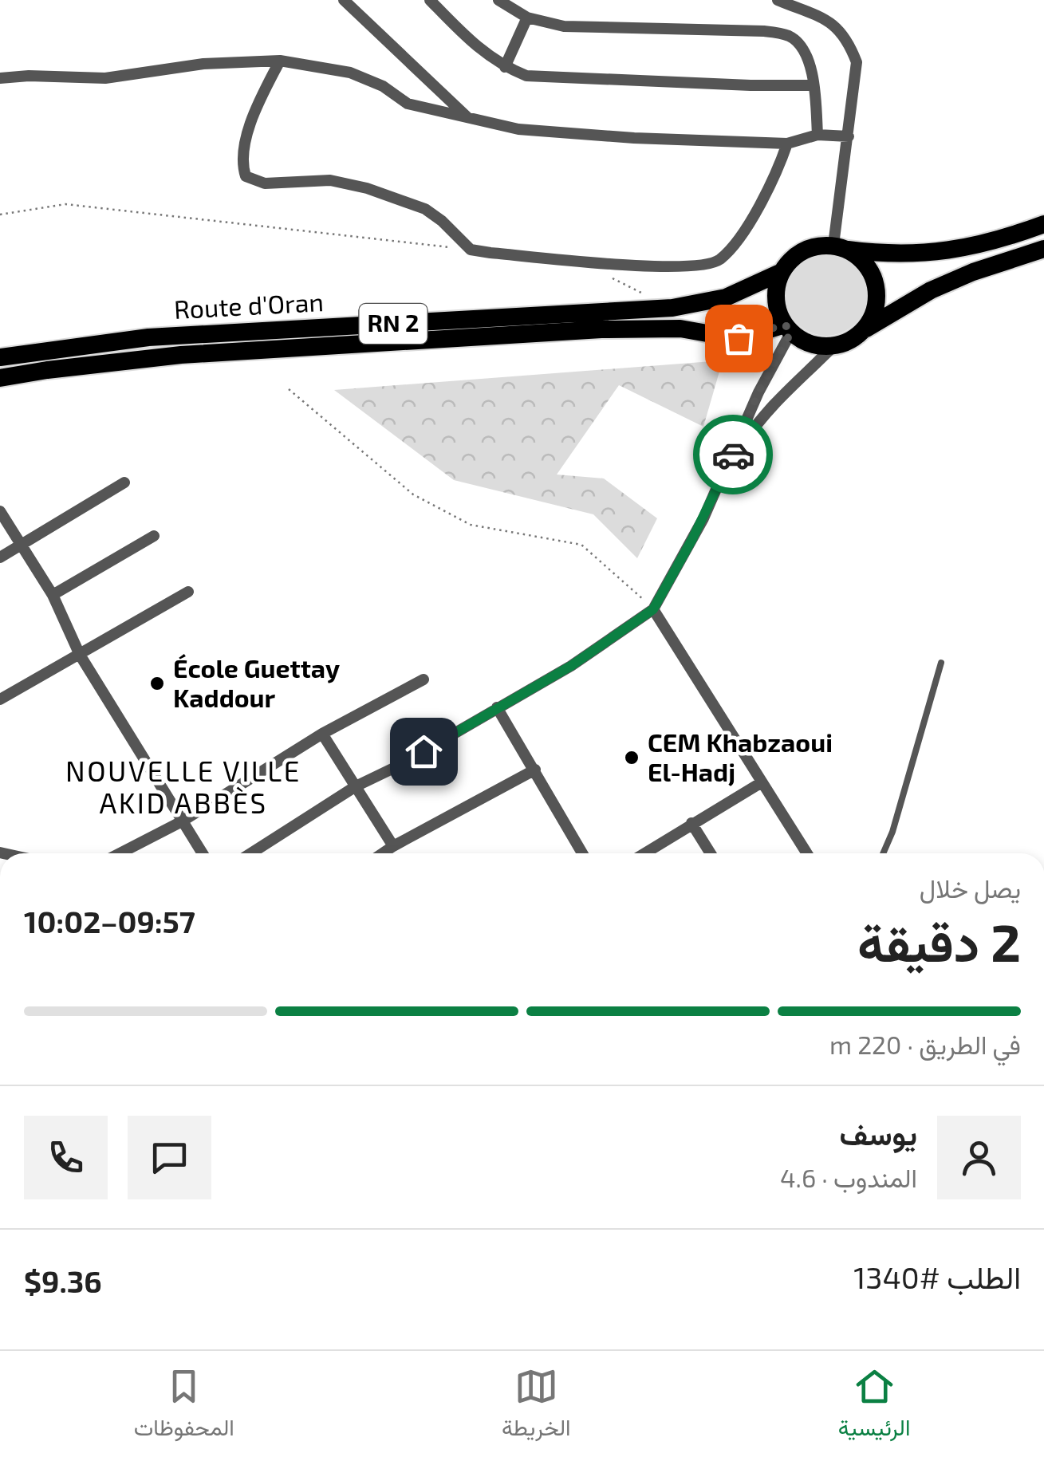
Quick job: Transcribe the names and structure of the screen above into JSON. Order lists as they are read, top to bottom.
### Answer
{
  "streets": {
    "main road": ["Route d'Oran", "RN 2"]
  },
  "districts": ["NOUVELLE VILLE AKID ABBÈS"],
  "places": ["École Guettay Kaddour", "CEM Khabzaoui El-Hadj"],
  "page": {
    "heading": ["2 دقيقة", "يصل خلال", "09:57–10:02"],
    "panel": [
      "يوسف",
      "المندوب · 4.6",
      "الطلب #1340",
      "$9.36"
    ],
    "bar": "في الطريق · 220 m",
    "tabs": ["الرئيسية", "الخريطة", "المحفوظات"]
  }
}
